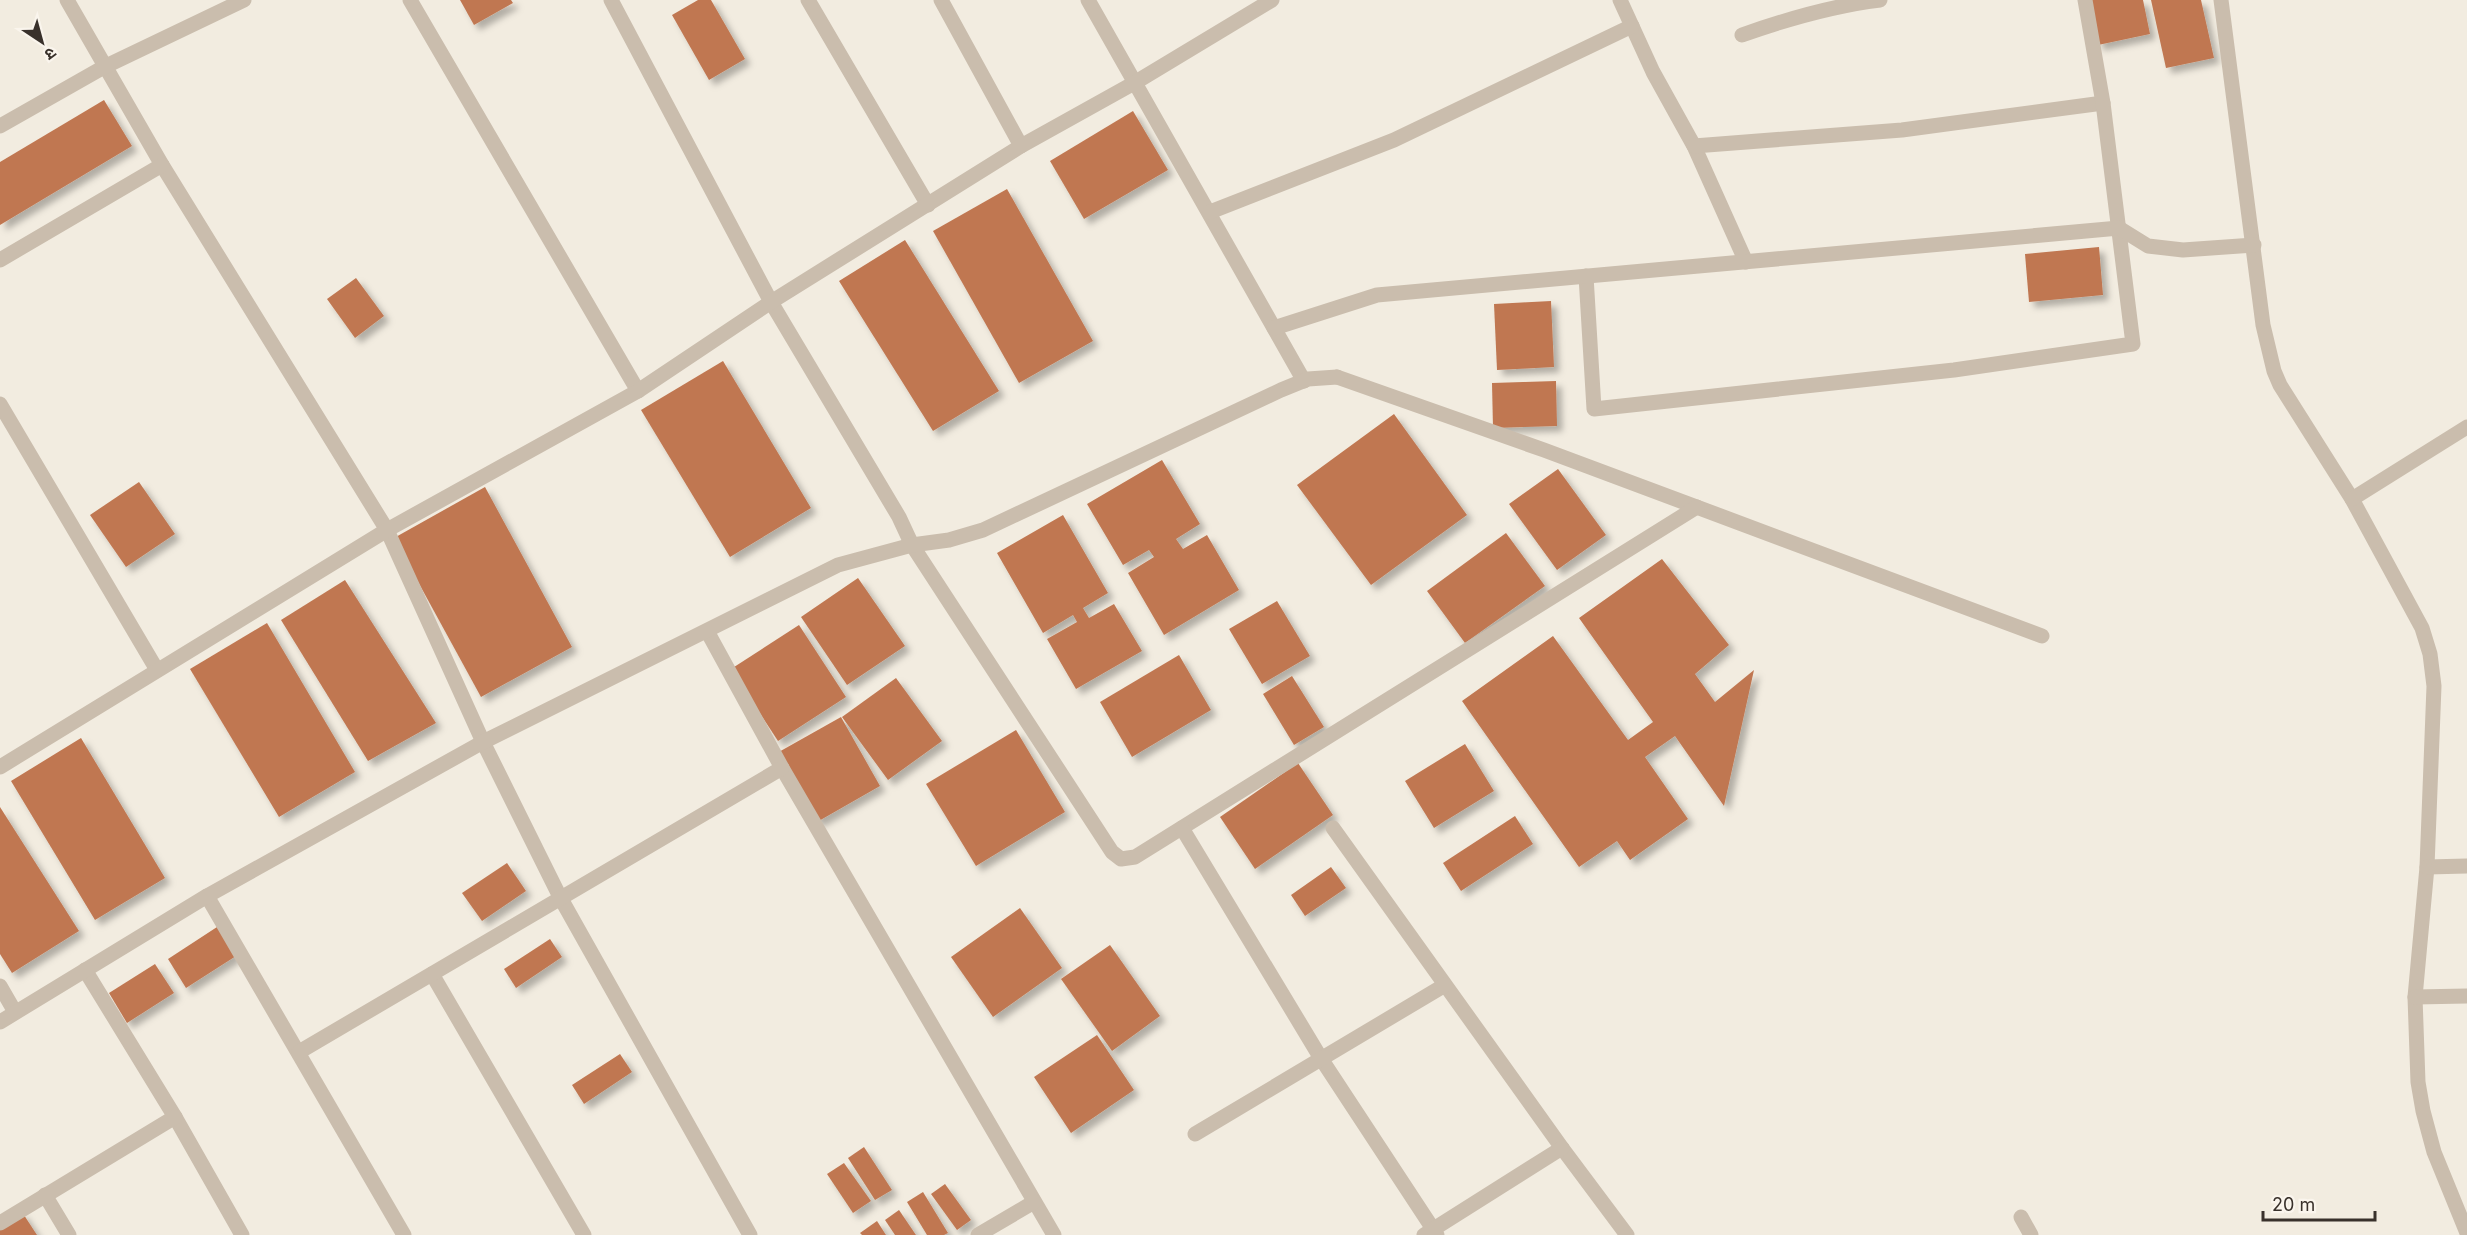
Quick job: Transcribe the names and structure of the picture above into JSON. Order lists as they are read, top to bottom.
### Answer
{
  "scale_bar": "20 m",
  "north": "bottom right"
}
